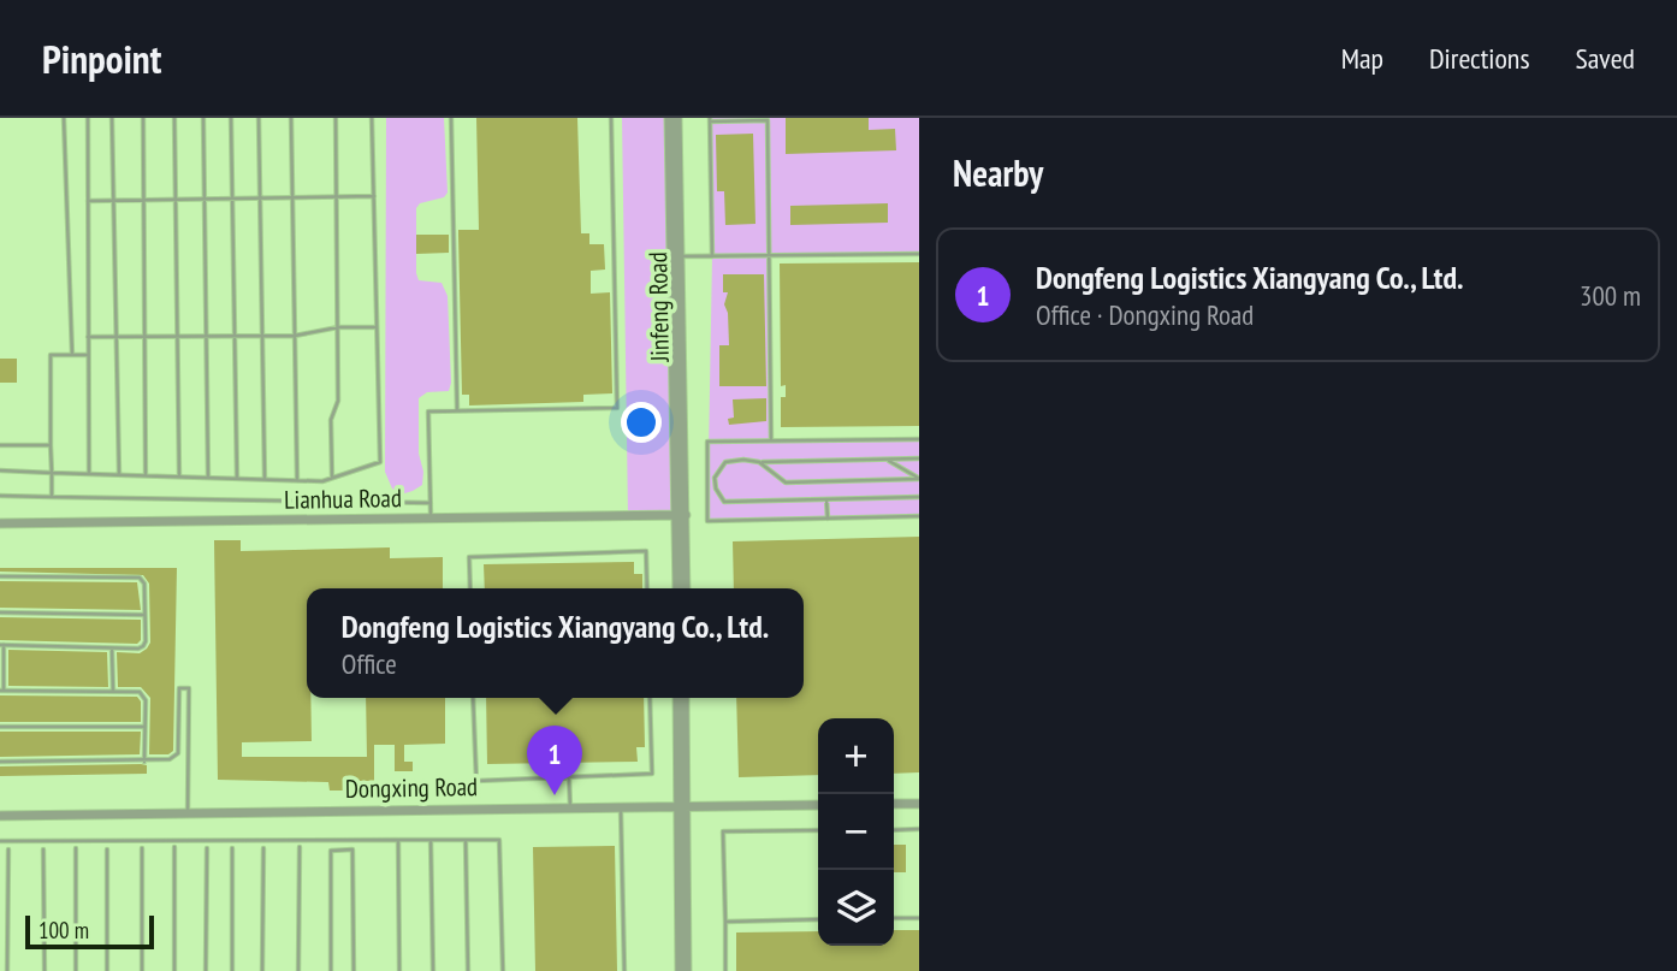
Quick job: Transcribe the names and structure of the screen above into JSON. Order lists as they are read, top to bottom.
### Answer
{
  "streets": {
    "street": ["Jinfeng Road", "Lianhua Road", "Dongxing Road"]
  },
  "crossings": [
    ["Jinfeng Road", "Lianhua Road"]
  ],
  "scale_bar": "100 m",
  "page": {
    "header": "Pinpoint",
    "nav": ["Map", "Directions", "Saved"],
    "heading": "Nearby",
    "list": [
      {
        "mark": "1",
        "name": "Dongfeng Logistics Xiangyang Co., Ltd.",
        "note": "Office · Dongxing Road",
        "value": "300 m"
      }
    ],
    "popup": ["Dongfeng Logistics Xiangyang Co., Ltd.", "Office"],
    "map_buttons": ["+", "−"],
    "pins": "1",
    "scale": "100 m"
  }
}
